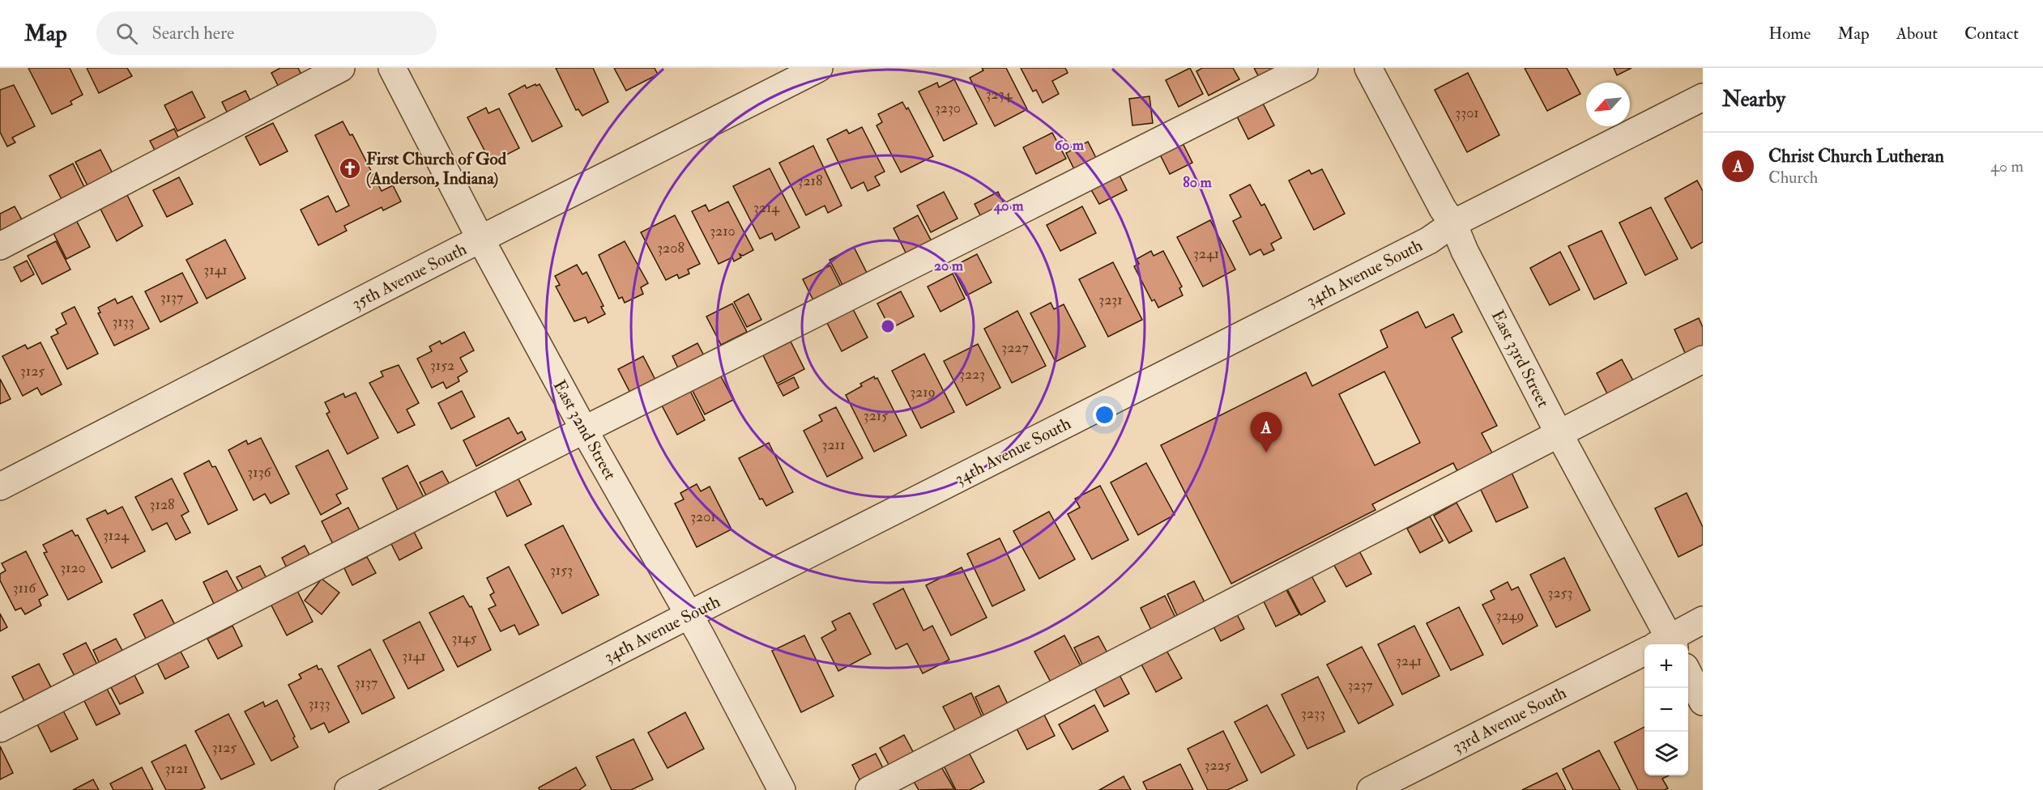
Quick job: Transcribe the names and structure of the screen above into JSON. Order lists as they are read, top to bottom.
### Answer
{
  "streets": {
    "street": [
      "34th Avenue South",
      "35th Avenue South",
      "East 33rd Street",
      "East 32nd Street",
      "33rd Avenue South"
    ]
  },
  "crossings": [
    ["34th Avenue South", "East 33rd Street"],
    ["34th Avenue South", "East 32nd Street"],
    ["35th Avenue South", "East 32nd Street"]
  ],
  "places": {
    "church": ["First Church of God (Anderson, Indiana)"]
  },
  "house_numbers": [
    "3234",
    "3230",
    "3301",
    "3218",
    "3214",
    "3210",
    "3208",
    "3241",
    "3141",
    "3137",
    "3231",
    "3133",
    "3227",
    "3152",
    "3125",
    "3223",
    "3219",
    "3215",
    "3211",
    "3136",
    "3128",
    "3201",
    "3124",
    "3120",
    "3153",
    "3116",
    "3253",
    "3249",
    "3145",
    "3141",
    "3241",
    "3137",
    "3237",
    "3133",
    "3233",
    "3125",
    "3225",
    "3121"
  ],
  "north": "bottom left",
  "page": {
    "header": "Map",
    "search": "Search here",
    "nav": [
      "Home",
      "Map",
      "About",
      "Contact"
    ],
    "heading": "Nearby",
    "list": [
      {
        "mark": "A",
        "name": "Christ Church Lutheran",
        "note": "Church",
        "value": "40 m"
      }
    ],
    "pins": "A",
    "map_buttons": ["+", "−"]
  },
  "rings": [
    "60 m",
    "80 m",
    "40 m",
    "20 m"
  ]
}
